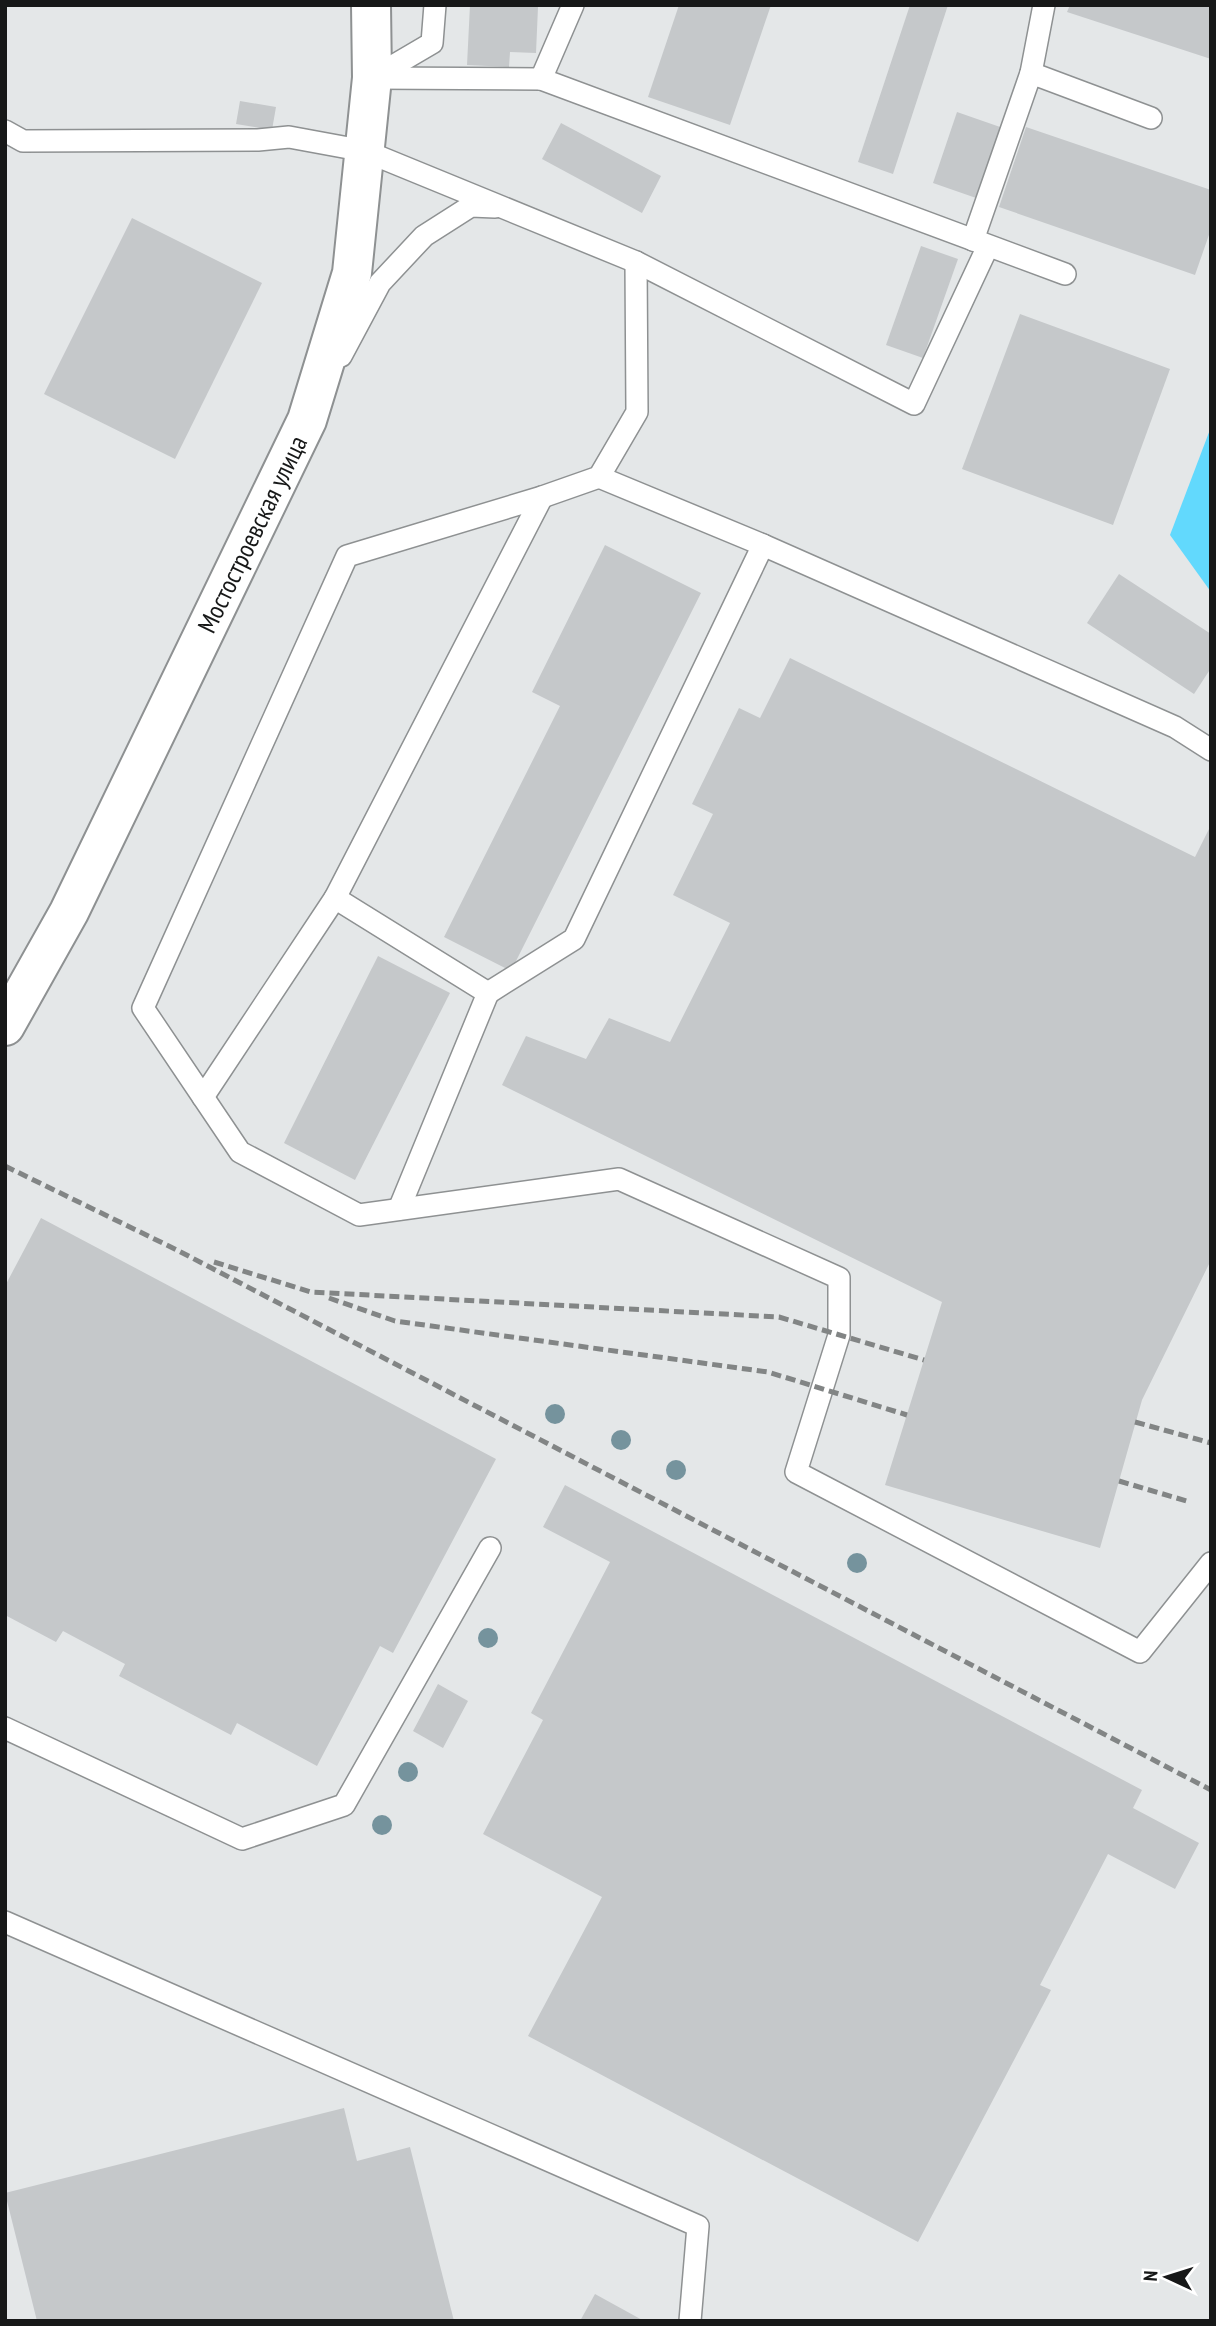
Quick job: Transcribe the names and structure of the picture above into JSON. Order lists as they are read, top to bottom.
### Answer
{
  "streets": {
    "main road": ["Мостостроевская улица"]
  },
  "north": "left"
}
